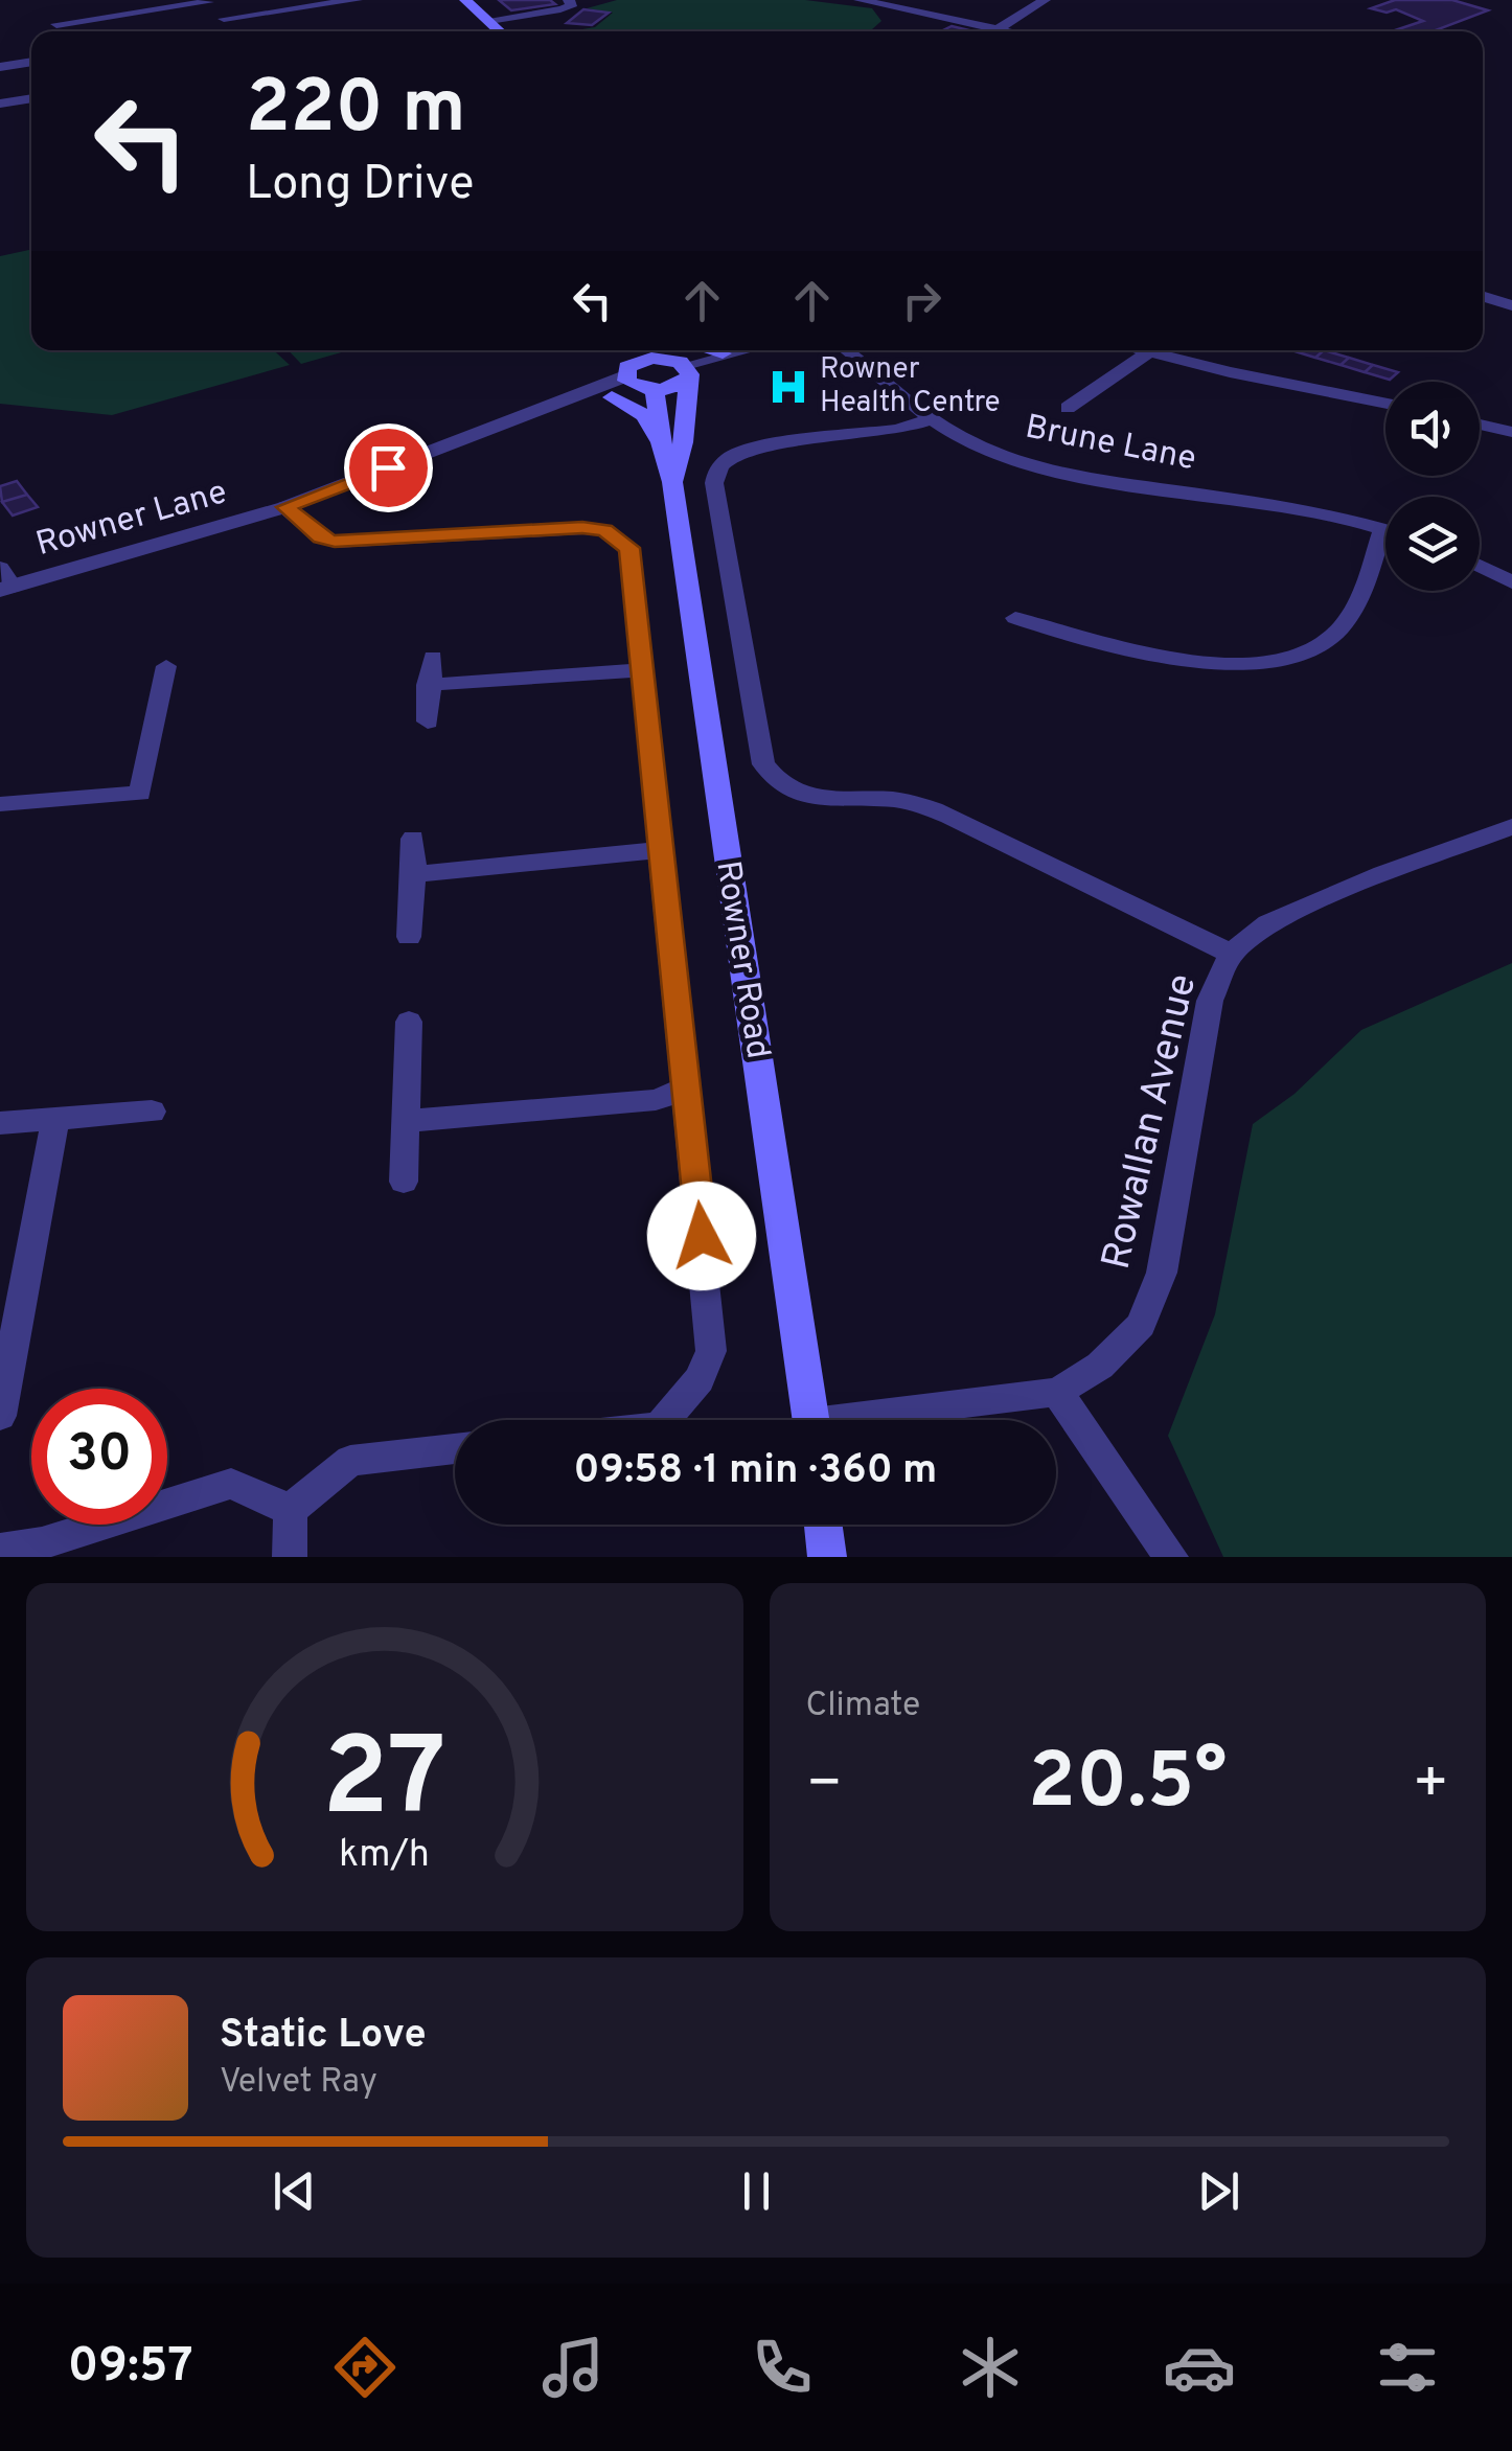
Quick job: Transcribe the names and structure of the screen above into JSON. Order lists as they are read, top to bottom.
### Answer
{
  "streets": {
    "main road": ["Rowner Road"],
    "street": ["Brune Lane", "Rowner Lane", "Rowallan Avenue"]
  },
  "crossings": [
    ["Rowner Lane", "Rowner Road"]
  ],
  "places": {
    "hospital": ["Rowner Health Centre"]
  },
  "page": {
    "turn": ["220 m", "Long Drive"],
    "limit": "30",
    "trip": "09:58 · 1 min · 360 m",
    "tile": "Climate",
    "heat": ["−", "20.5°", "+"],
    "song": ["Static Love", "Velvet Ray"],
    "tabs": "09:57",
    "gauge": ["27", "km/h"]
  }
}
